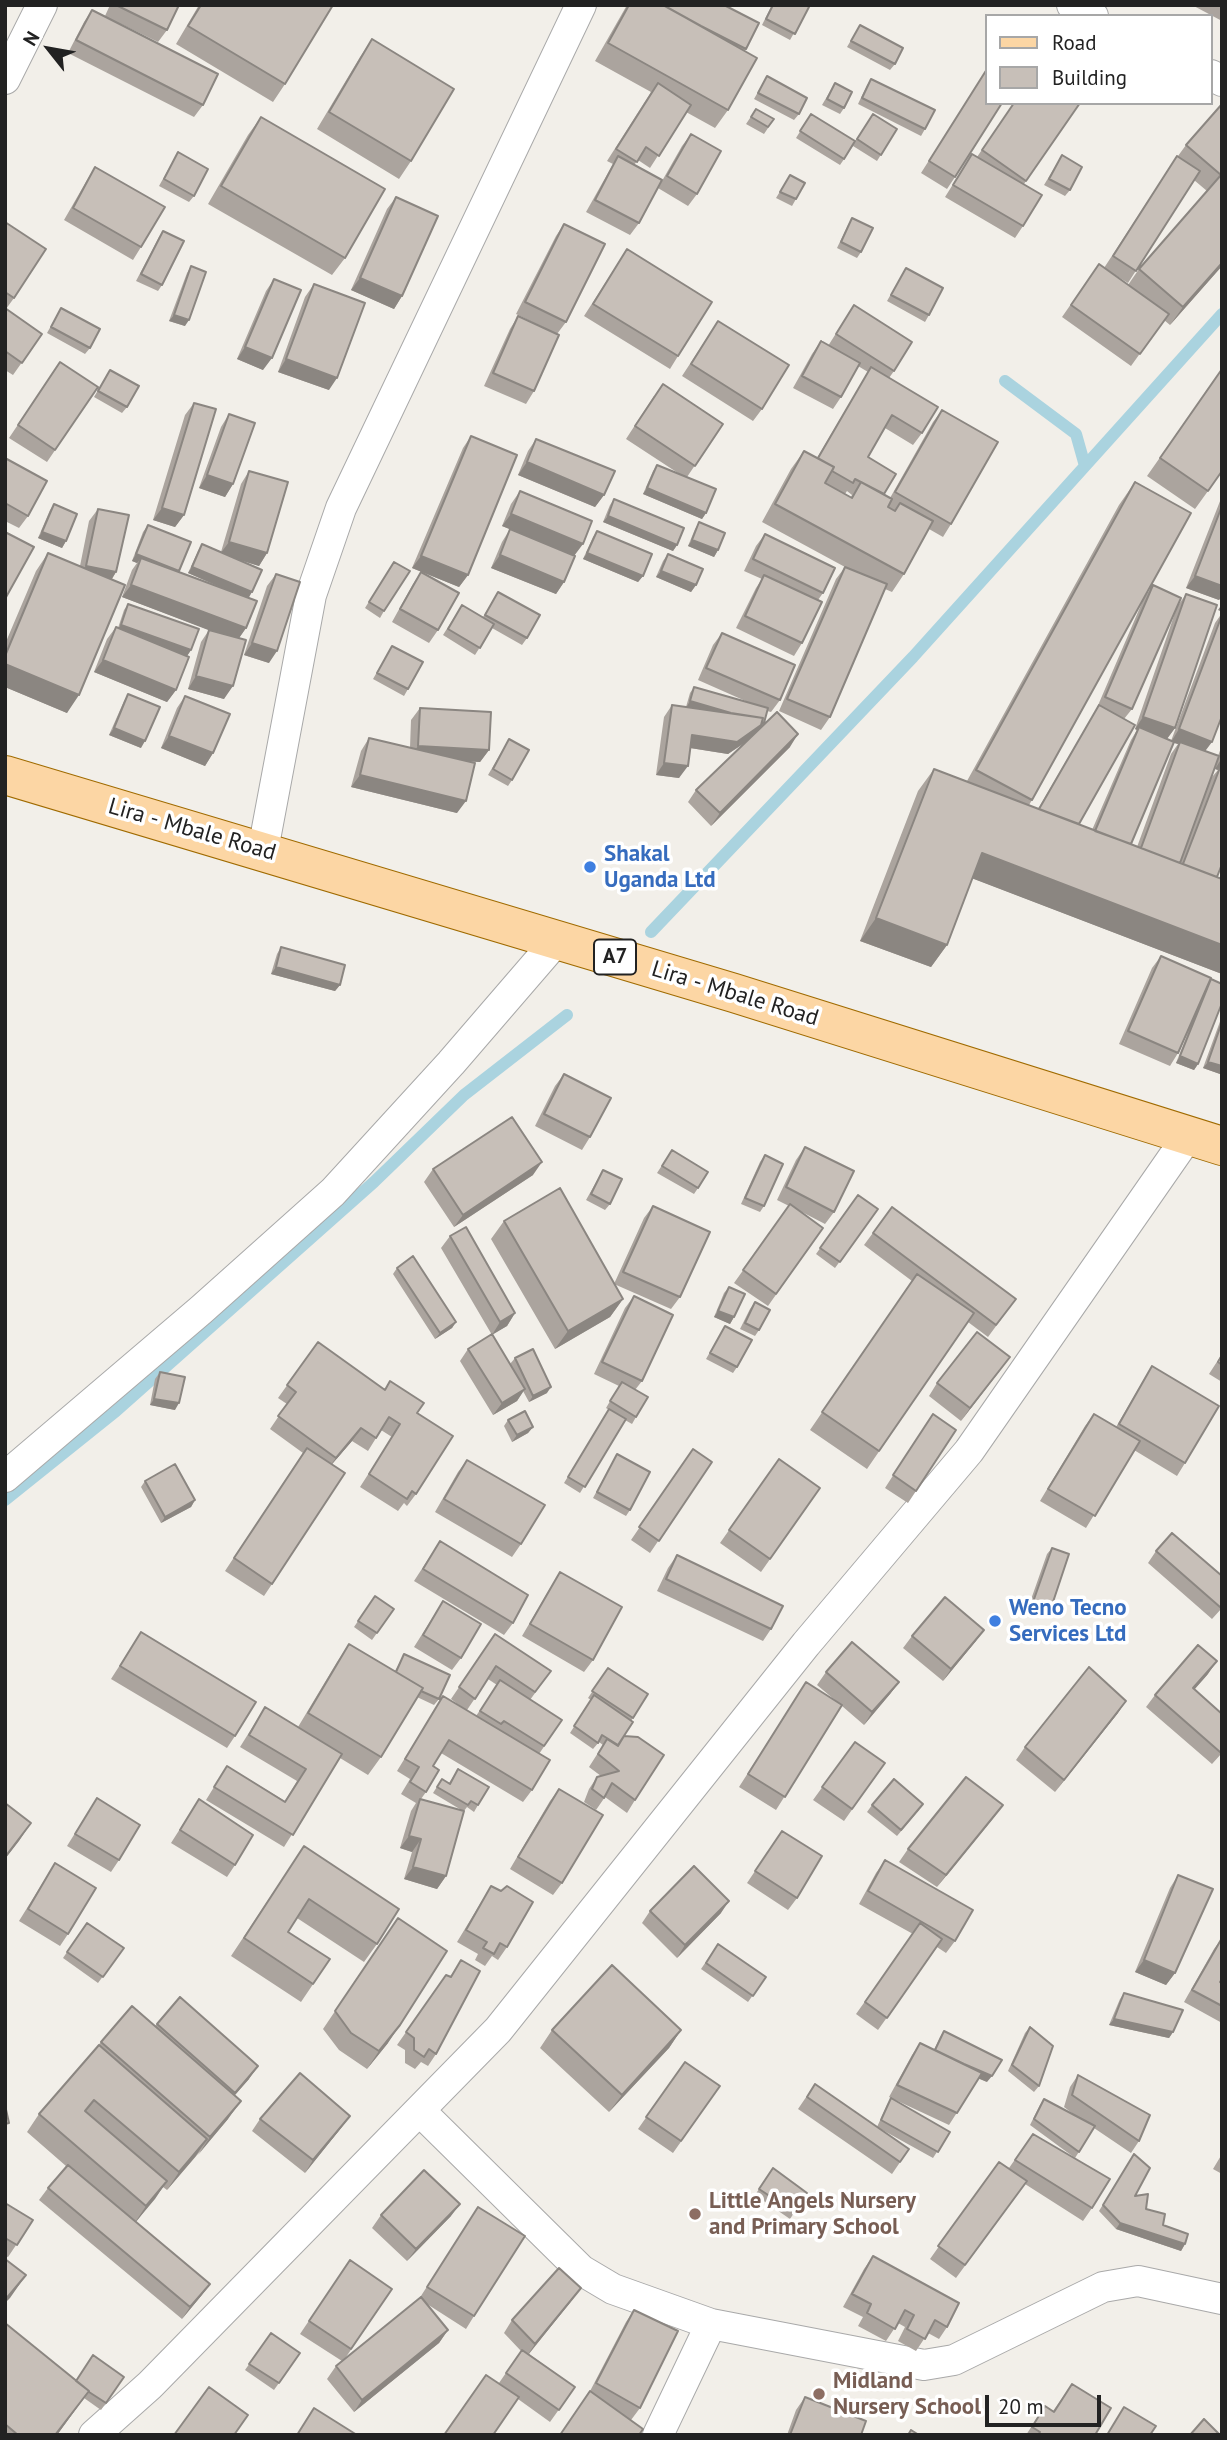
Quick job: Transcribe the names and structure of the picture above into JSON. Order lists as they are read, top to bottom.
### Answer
{
  "streets": {
    "main road": ["Lira - Mbale Road", "A7"]
  },
  "places": [
    "Shakal Uganda Ltd",
    "Weno Tecno Services Ltd",
    "Little Angels Nursery and Primary School",
    "Midland Nursery School"
  ],
  "legend": ["Road", "Building"],
  "scale_bar": "20 m",
  "north": "top left"
}
